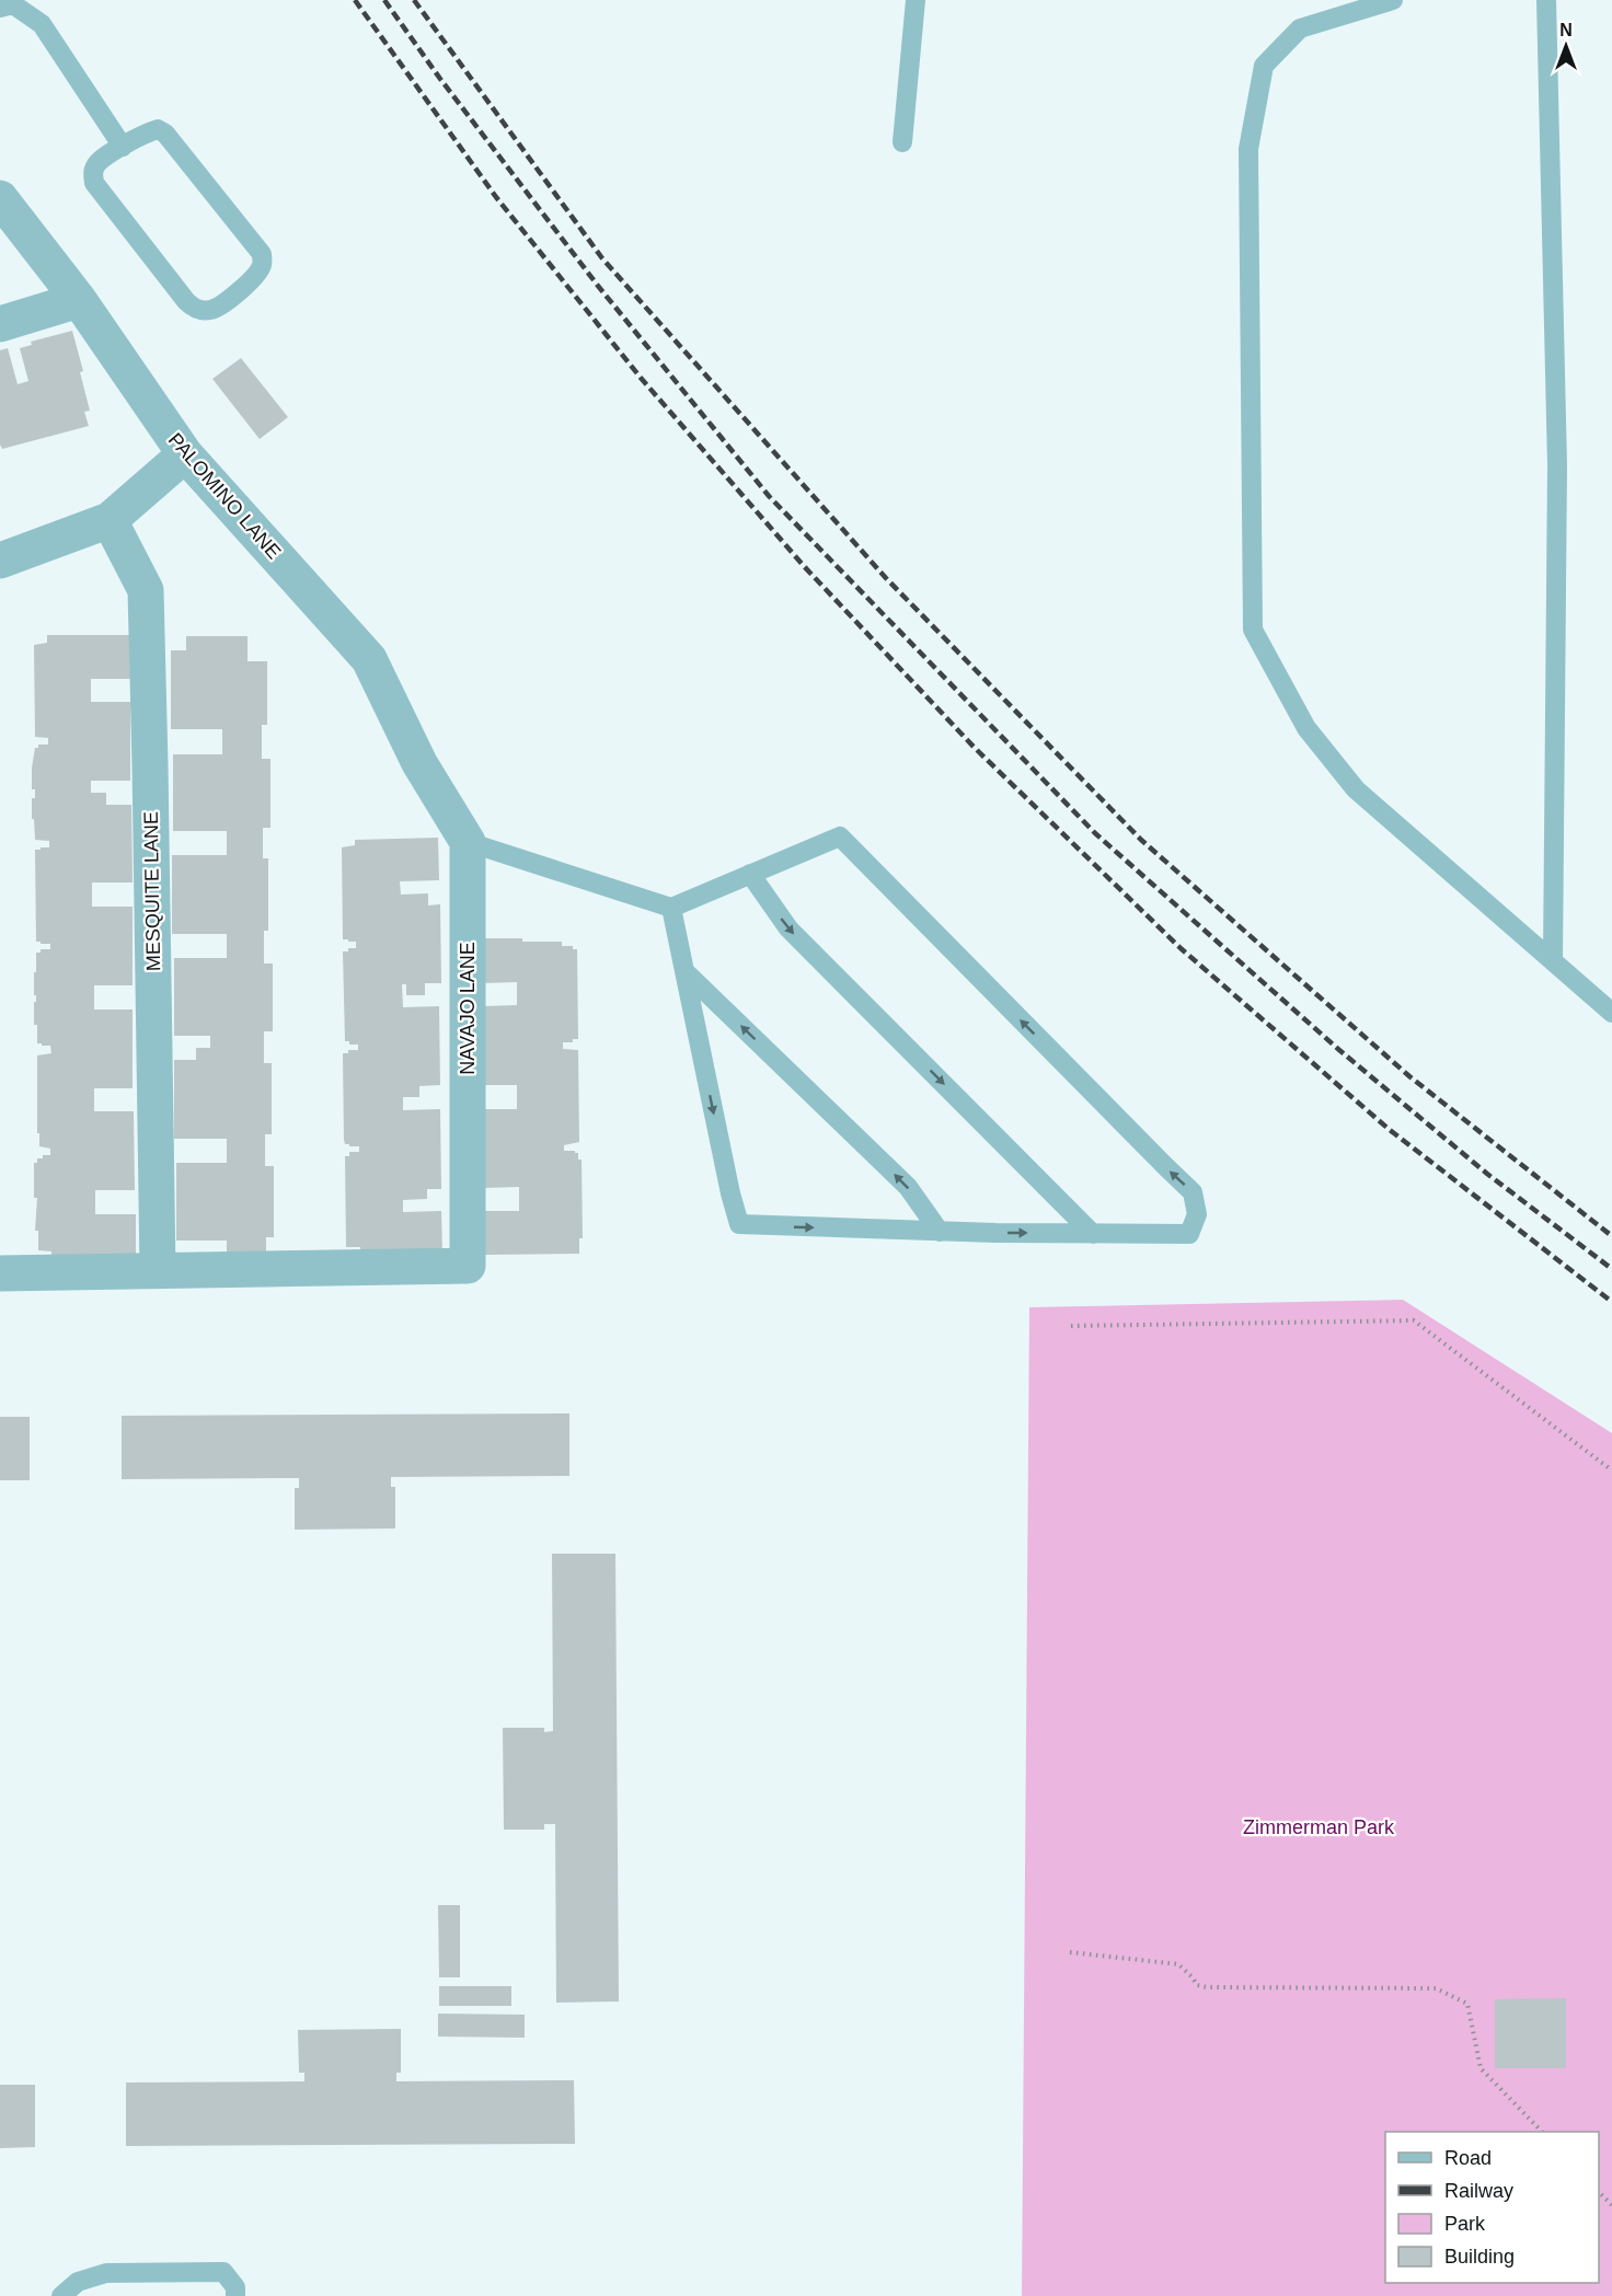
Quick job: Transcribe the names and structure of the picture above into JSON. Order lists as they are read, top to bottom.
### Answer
{
  "streets": {
    "street": ["PALOMINO LANE", "MESQUITE LANE", "NAVAJO LANE"]
  },
  "crossings": [
    ["PALOMINO LANE", "NAVAJO LANE"],
    ["MESQUITE LANE", "NAVAJO LANE"]
  ],
  "parks": ["Zimmerman Park"],
  "legend": [
    "Road",
    "Railway",
    "Park",
    "Building"
  ],
  "north": "top"
}
